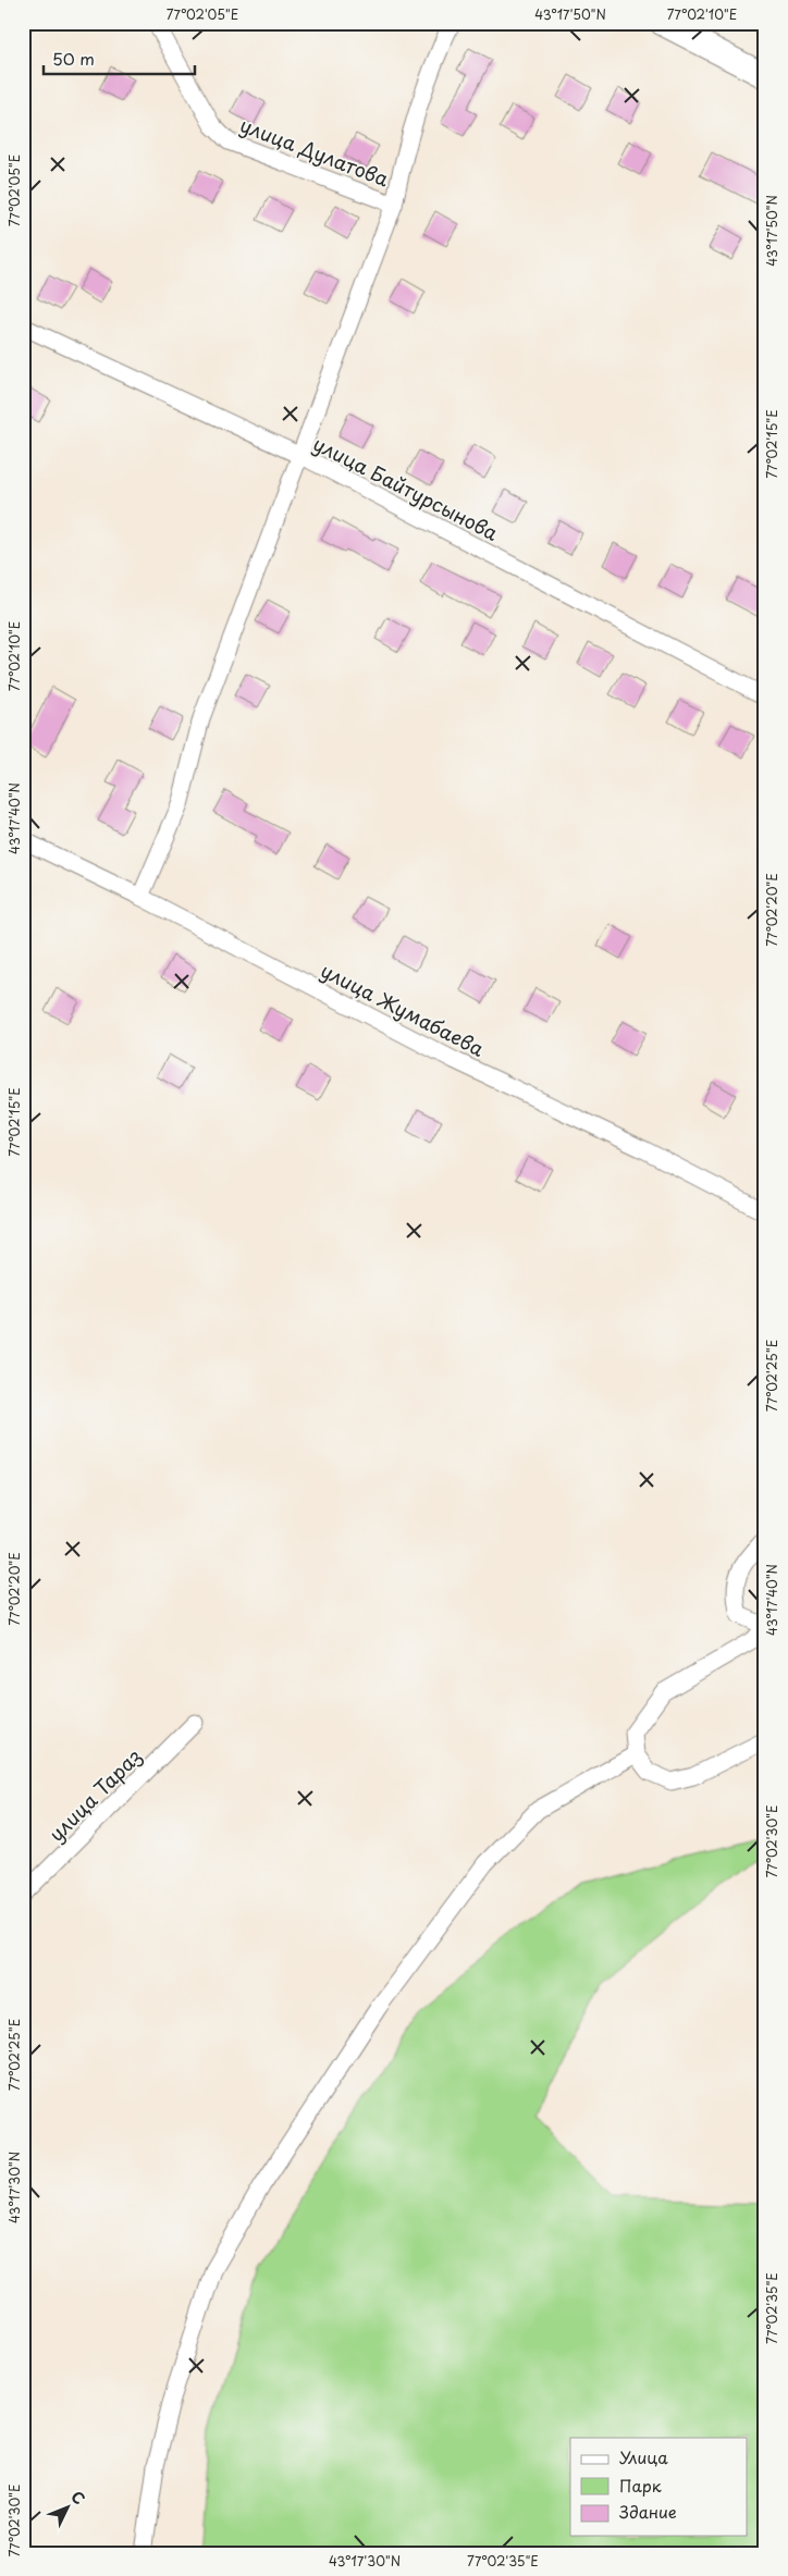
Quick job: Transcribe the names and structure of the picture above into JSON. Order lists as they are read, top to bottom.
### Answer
{
  "streets": {
    "street": [
      "улица Дулатова",
      "улица Байтурсынова",
      "улица Жумабаева",
      "улица Тараз"
    ]
  },
  "legend": ["Улица", "Парк", "Здание"],
  "scale_bar": "50 m",
  "north": "top right",
  "coordinates": [
    "77°02'05\"E",
    "43°17'50\"N",
    "77°02'10\"E",
    "77°02'15\"E",
    "43°17'40\"N",
    "77°02'20\"E",
    "77°02'25\"E",
    "77°02'30\"E",
    "43°17'30\"N",
    "77°02'35\"E"
  ]
}
